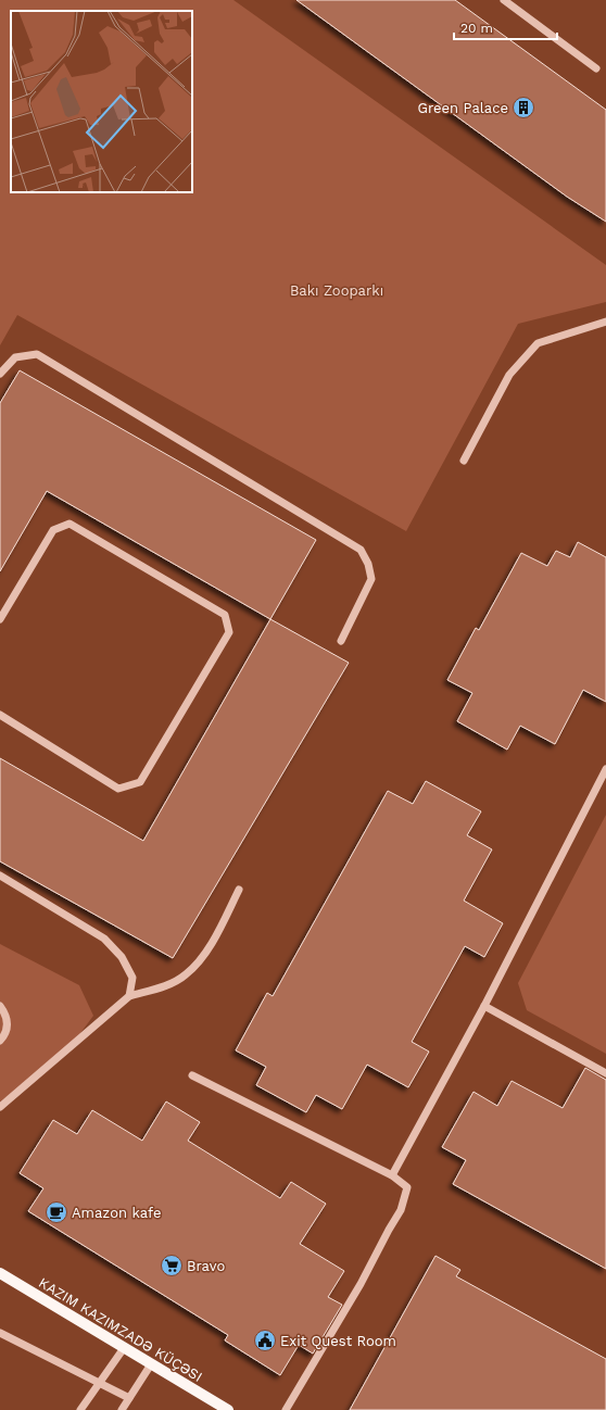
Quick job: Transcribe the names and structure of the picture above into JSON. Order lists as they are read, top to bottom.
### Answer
{
  "parks": ["Bakı Zooparkı"],
  "places": {
    "building": ["Green Palace"],
    "cafe": ["Amazon kafe"],
    "supermarket": ["Bravo"],
    "public building": ["Exit Quest Room"]
  },
  "scale_bar": "20 m"
}
